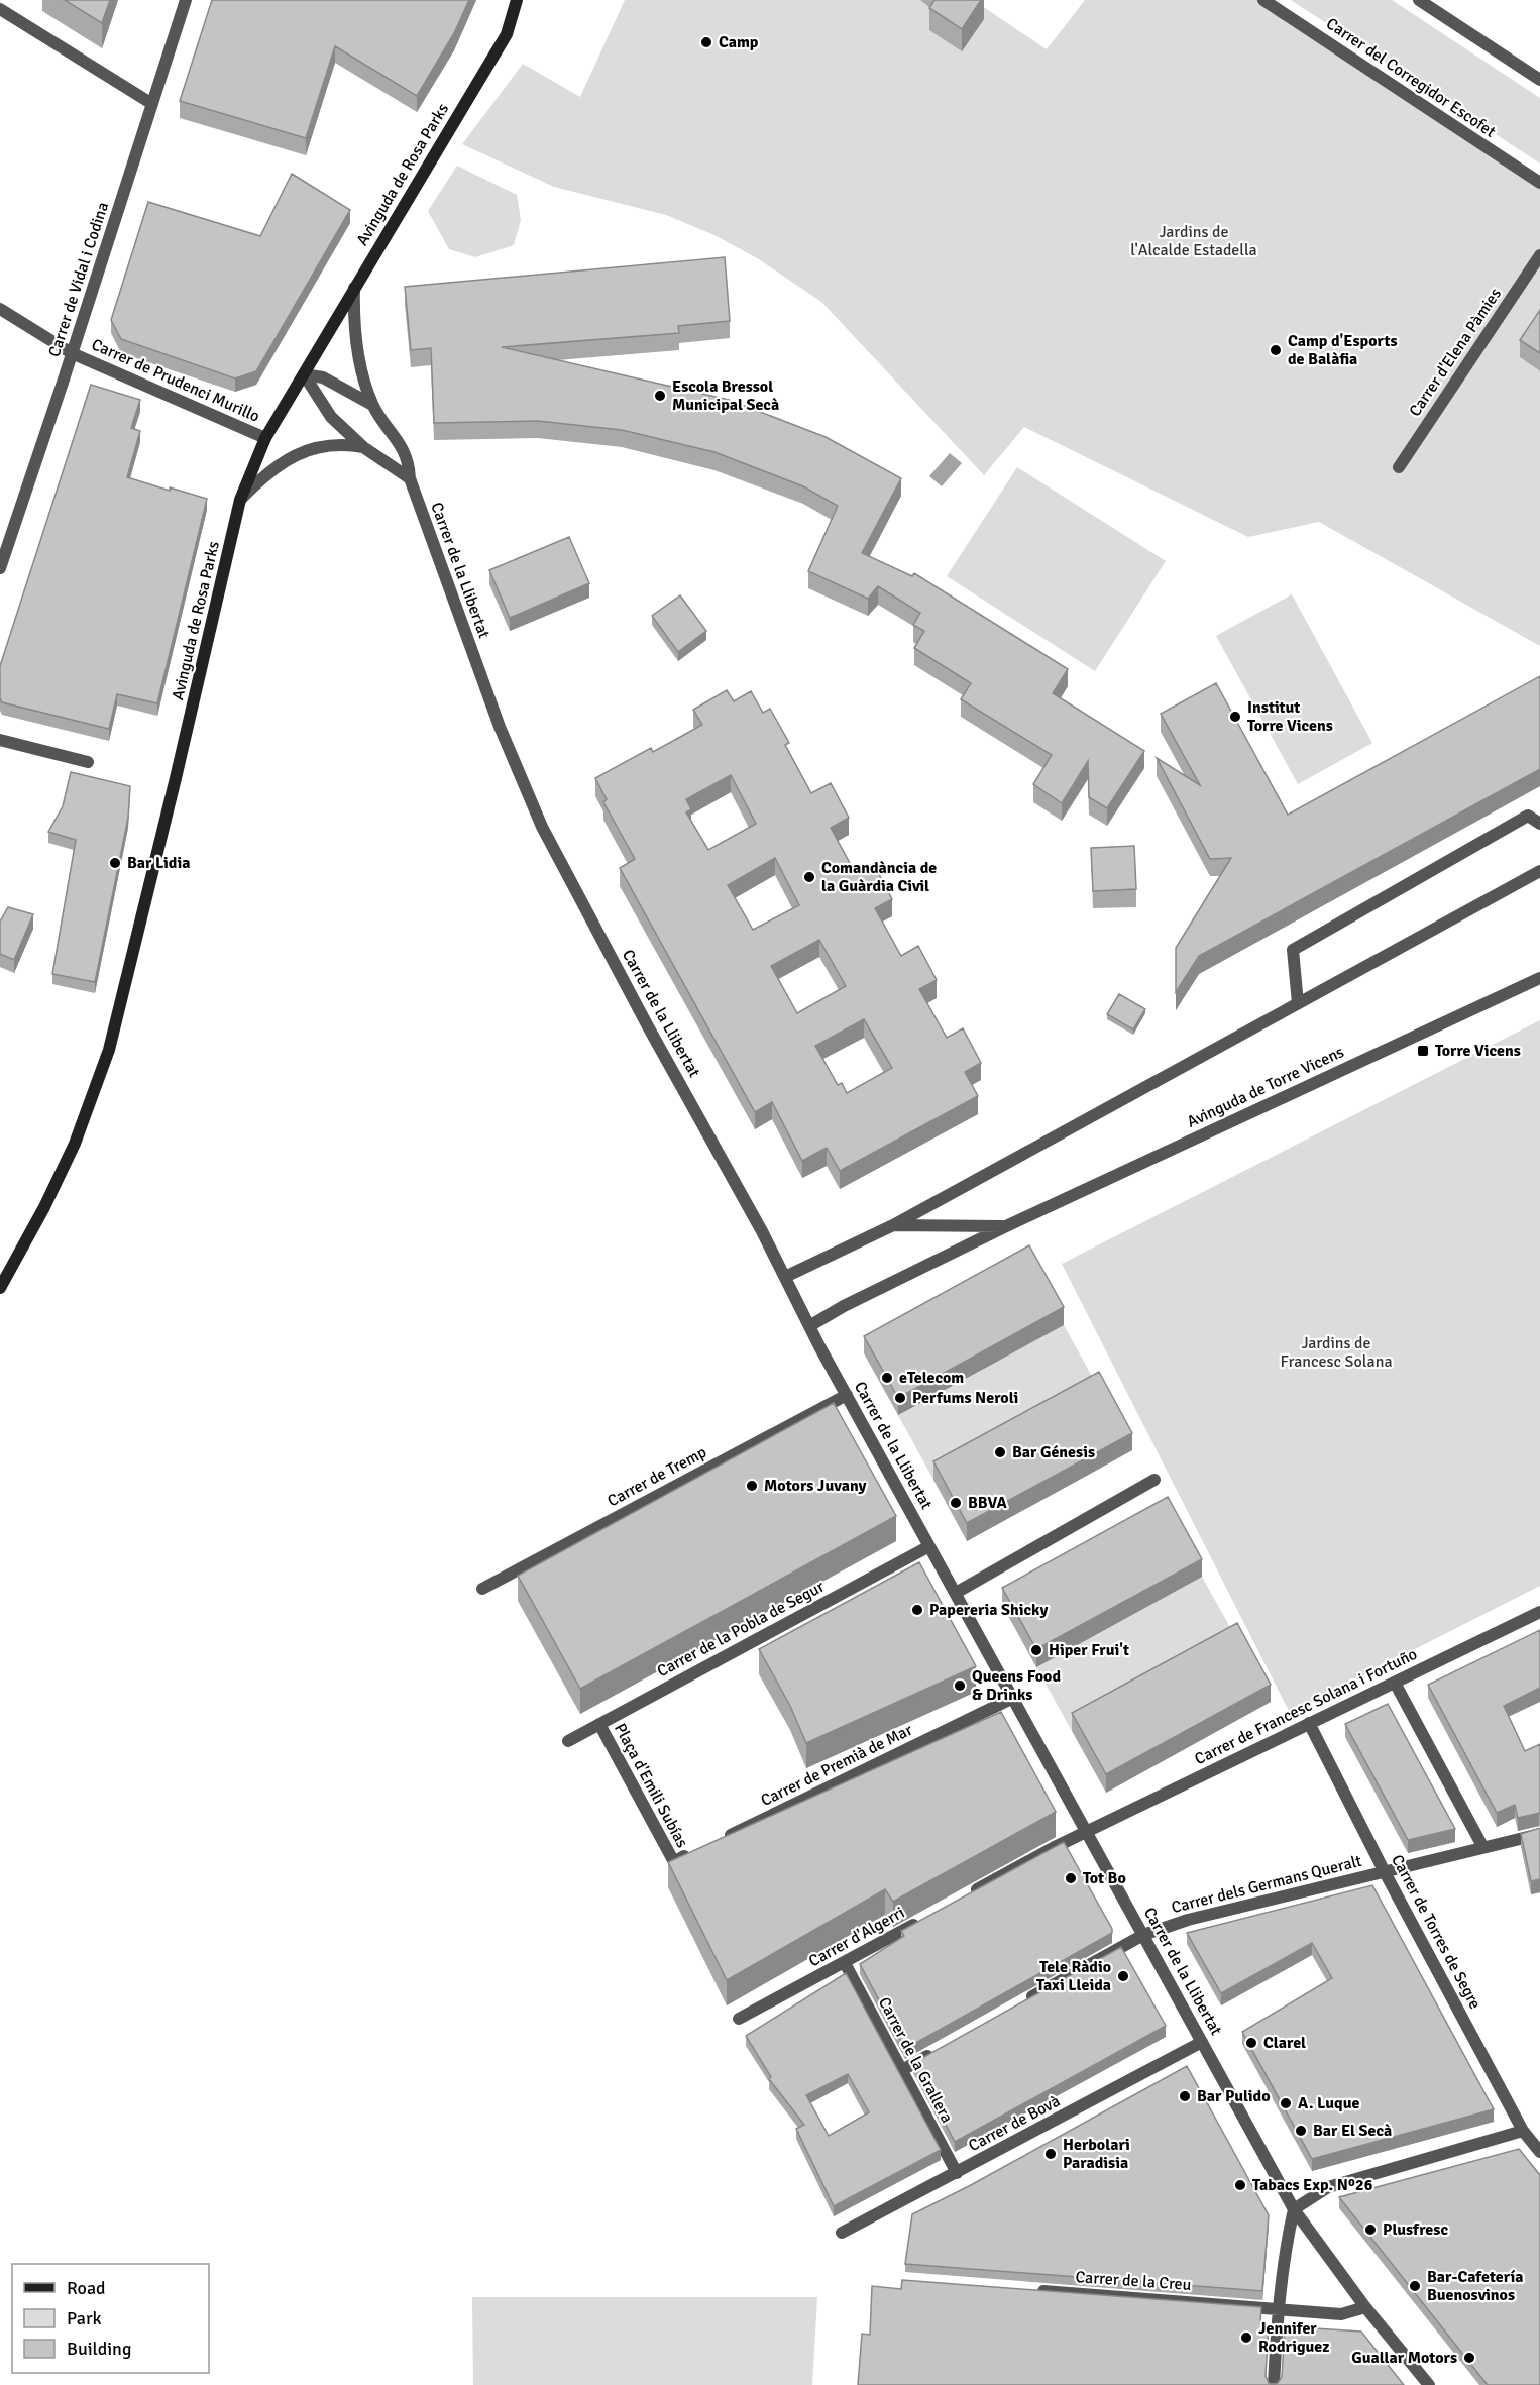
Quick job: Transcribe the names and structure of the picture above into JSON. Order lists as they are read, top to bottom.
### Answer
{
  "streets": {
    "main road": ["Avinguda de Rosa Parks"],
    "street": [
      "Carrer del Corregidor Escofet",
      "Carrer de Vidal i Codina",
      "Carrer d'Elena Pàmies",
      "Carrer de Prudenci Murillo",
      "Carrer de la Llibertat",
      "Avinguda de Torre Vicens",
      "Carrer de Tremp",
      "Carrer de la Pobla de Segur",
      "Carrer de Francesc Solana i Fortuño",
      "Carrer de Premià de Mar",
      "Plaça d'Emili Subías",
      "Carrer dels Germans Queralt",
      "Carrer de Torres de Segre",
      "Carrer d'Algerri",
      "Carrer de la Grallera",
      "Carrer de Bovà",
      "Carrer de la Creu"
    ]
  },
  "crossings": [
    ["Avinguda de Rosa Parks", "Carrer de Prudenci Murillo"],
    ["Avinguda de Rosa Parks", "Carrer de la Llibertat"],
    ["Carrer de Vidal i Codina", "Carrer de Prudenci Murillo"],
    ["Carrer de la Llibertat", "Avinguda de Torre Vicens"],
    ["Carrer de la Llibertat", "Carrer de Tremp"],
    ["Carrer de la Llibertat", "Carrer de la Pobla de Segur"],
    ["Carrer de la Llibertat", "Carrer de Francesc Solana i Fortuño"],
    ["Carrer de la Llibertat", "Carrer de Premià de Mar"],
    ["Carrer de la Llibertat", "Carrer dels Germans Queralt"],
    ["Carrer de la Llibertat", "Carrer de Bovà"],
    ["Carrer de la Llibertat", "Carrer de la Creu"],
    ["Carrer de la Pobla de Segur", "Plaça d'Emili Subías"],
    ["Carrer de Francesc Solana i Fortuño", "Carrer de Torres de Segre"],
    ["Carrer dels Germans Queralt", "Carrer de Torres de Segre"],
    ["Carrer d'Algerri", "Carrer de la Grallera"],
    ["Carrer de la Grallera", "Carrer de Bovà"]
  ],
  "parks": ["Jardins de l'Alcalde Estadella", "Jardins de Francesc Solana"],
  "places": {
    "other": [
      "Camp",
      "Camp d'Esports de Balàfia",
      "Escola Bressol Municipal Secà",
      "Institut Torre Vicens",
      "Bar Lidia",
      "Comandància de la Guàrdia Civil",
      "eTelecom",
      "Perfums Neroli",
      "Bar Génesis",
      "Motors Juvany",
      "BBVA",
      "Papereria Shicky",
      "Hiper Frui't",
      "Queens Food & Drinks",
      "Tot Bo",
      "Tele Ràdio Taxi Lleida",
      "Clarel",
      "Bar Pulido",
      "A. Luque",
      "Bar El Secà",
      "Herbolari Paradisia",
      "Tabacs Exp. Nº26",
      "Plusfresc",
      "Bar-Cafetería Buenosvinos",
      "Jennifer Rodriguez",
      "Guallar Motors"
    ],
    "transit": ["Torre Vicens"]
  },
  "legend": ["Road", "Park", "Building"]
}
